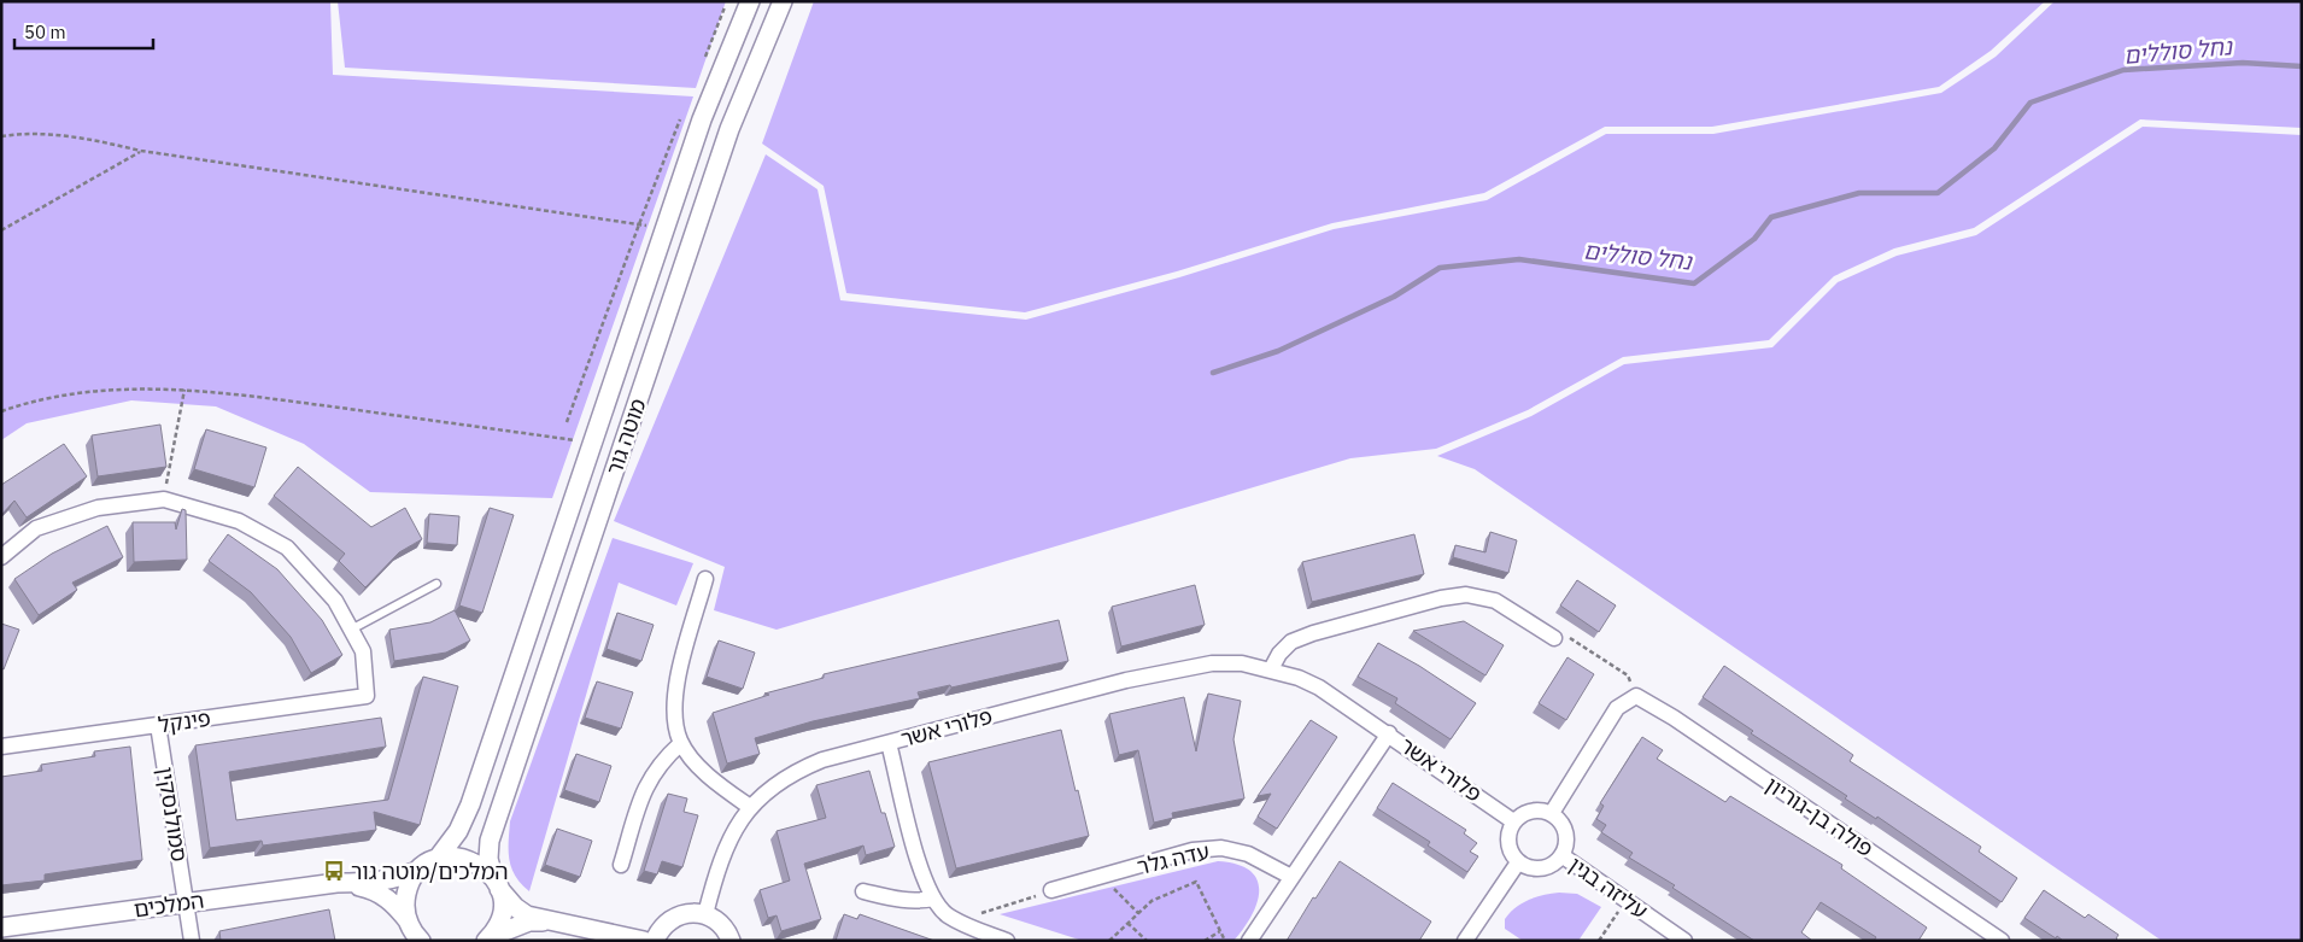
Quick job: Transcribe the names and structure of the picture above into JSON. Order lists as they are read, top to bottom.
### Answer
{
  "streets": {
    "street": [
      "מוטה גור",
      "פינקל",
      "פלורי אשר",
      "סמולנסקין",
      "פולה בן-גוריון",
      "עדה גלר",
      "עליזה בגין",
      "המלכים"
    ]
  },
  "crossings": [
    ["מוטה גור", "המלכים"],
    ["פינקל", "סמולנסקין"],
    ["פלורי אשר", "עליזה בגין"],
    ["סמולנסקין", "המלכים"]
  ],
  "water": ["נחל סוללים"],
  "places": {
    "bus stop": ["המלכים/מוטה גור"]
  },
  "scale_bar": "50 m"
}
